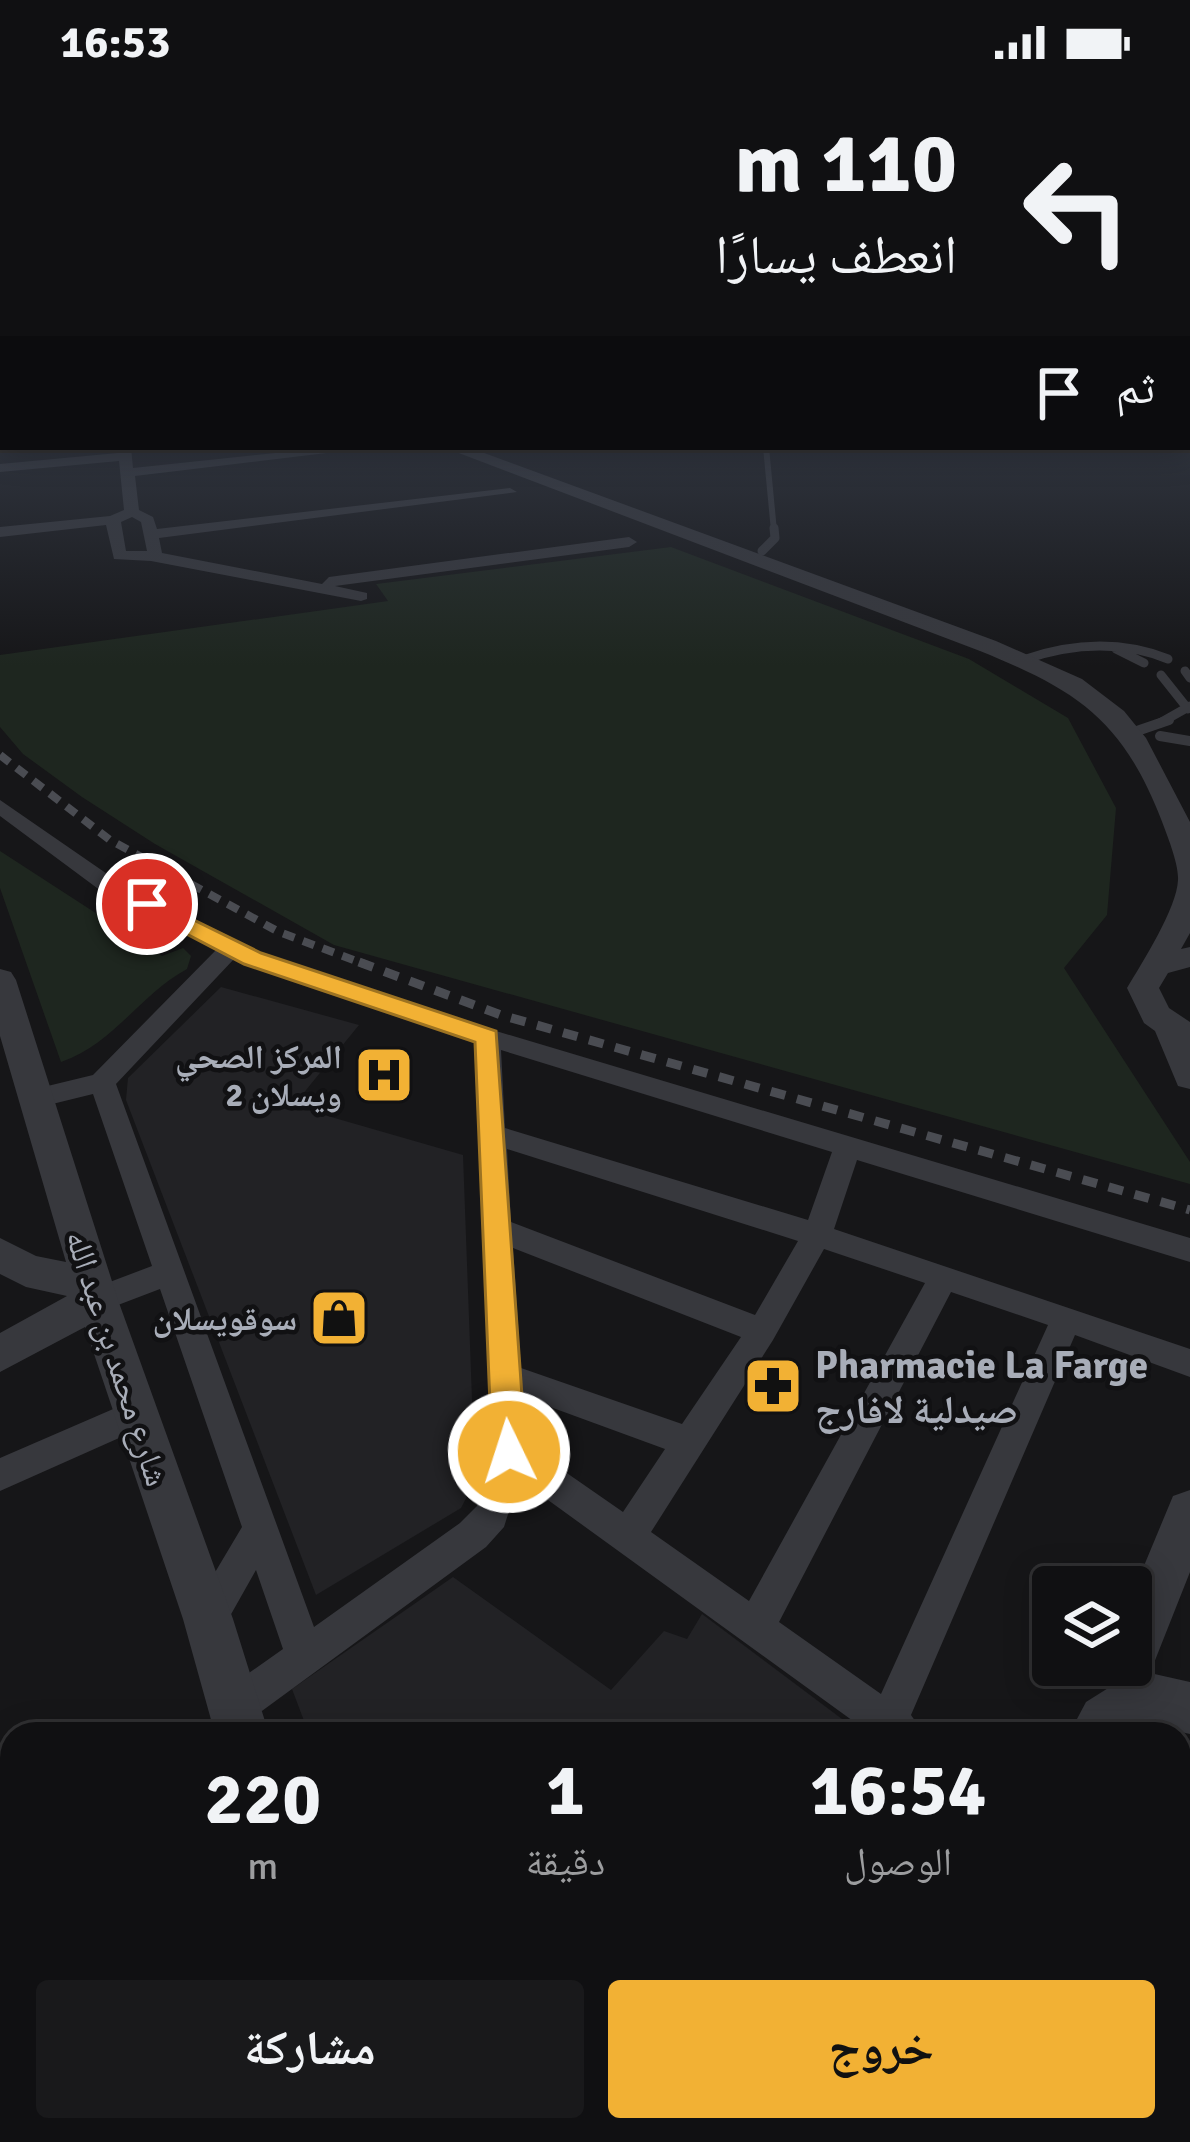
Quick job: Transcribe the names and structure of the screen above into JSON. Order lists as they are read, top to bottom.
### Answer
{
  "streets": {
    "street": ["شارع محمد بن عبد الله"]
  },
  "places": {
    "hospital": ["المركز الصحي ويسلان 2"],
    "shop": ["سوقويسلان"],
    "pharmacy": ["Pharmacie La Farge صيدلية لافارج"]
  },
  "page": {
    "status": "16:53",
    "turn": ["110 m", "انعطف يسارًا"],
    "then": "ثم",
    "eta": [
      "16:54",
      "الوصول",
      "1",
      "دقيقة",
      "220",
      "m"
    ],
    "buttons": ["خروج", "مشاركة"]
  }
}
